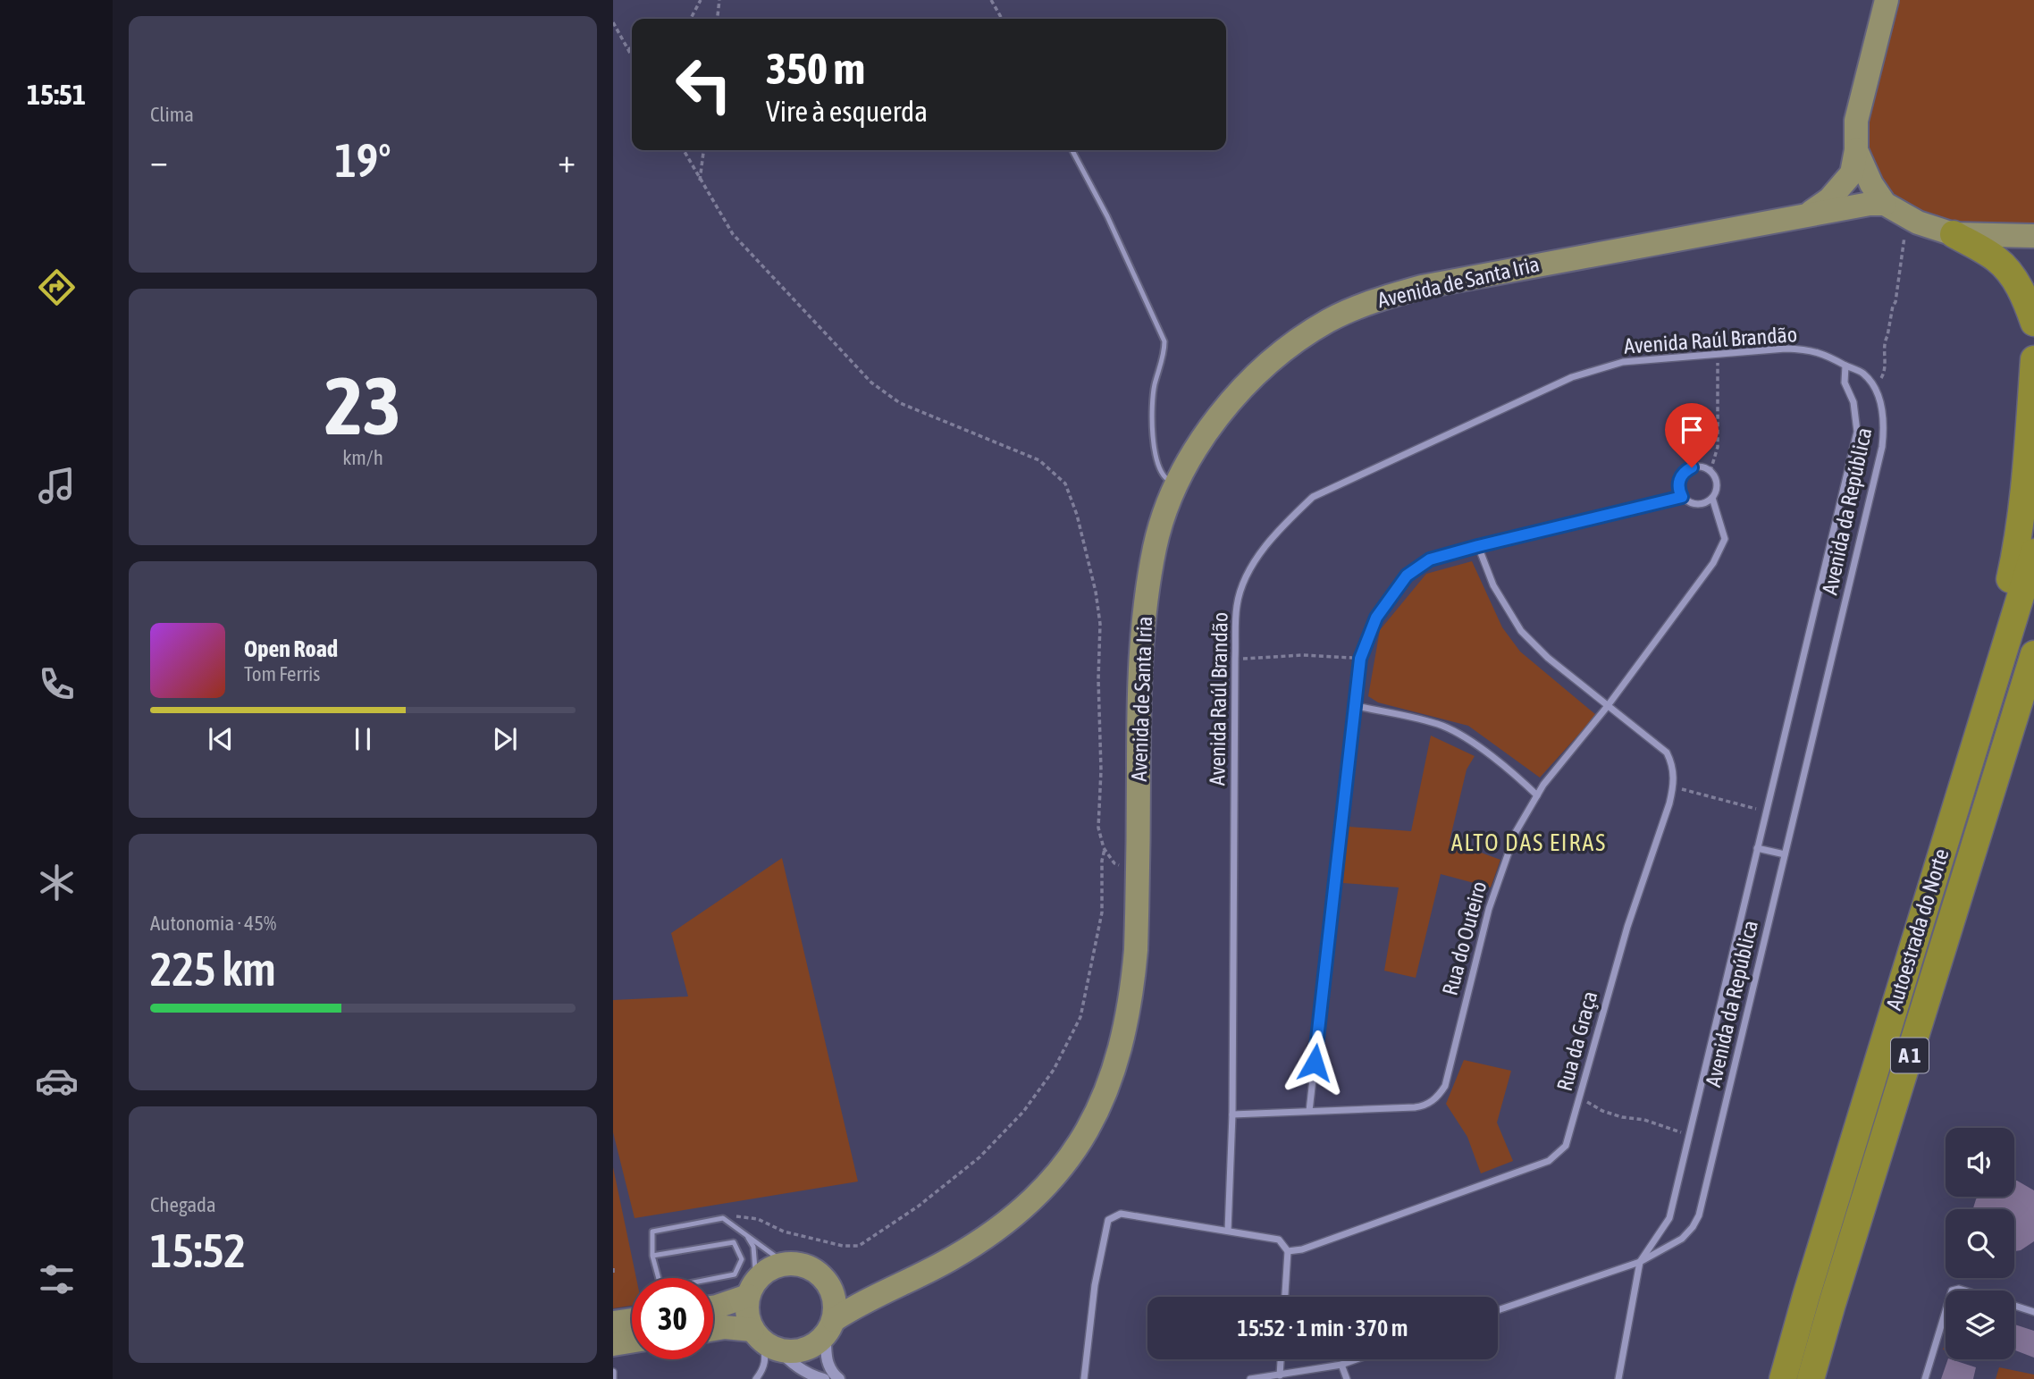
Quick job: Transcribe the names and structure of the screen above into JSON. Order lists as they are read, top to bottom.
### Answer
{
  "streets": {
    "highway": ["Autoestrada do Norte", "A 1"],
    "main road": ["Avenida de Santa Iria"],
    "street": [
      "Avenida Raúl Brandão",
      "Avenida da República",
      "Rua do Outeiro",
      "Rua da Graça"
    ]
  },
  "crossings": [
    ["Avenida Raúl Brandão", "Avenida da República"],
    ["Avenida Raúl Brandão", "Rua do Outeiro"],
    ["Rua do Outeiro", "Rua da Graça"]
  ],
  "districts": ["ALTO DAS EIRAS"],
  "page": {
    "tabs": "15:51",
    "tile": [
      "Clima",
      ["23", "km/h"],
      ["Autonomia · 45%", "225 km"],
      ["Chegada", "15:52"]
    ],
    "turn": ["350 m", "Vire à esquerda"],
    "heat": ["−", "19°", "+"],
    "song": ["Open Road", "Tom Ferris"],
    "limit": "30",
    "trip": "15:52 · 1 min · 370 m"
  }
}
